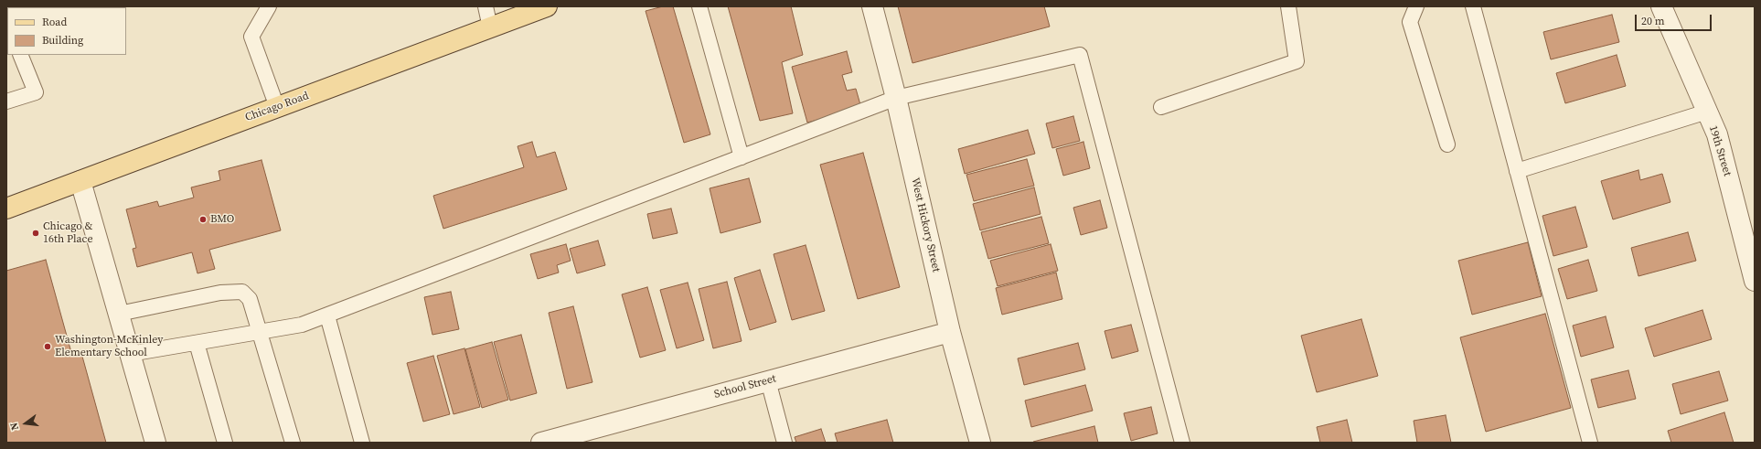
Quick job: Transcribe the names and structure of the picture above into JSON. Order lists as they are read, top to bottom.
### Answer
{
  "streets": {
    "main road": ["Chicago Road"],
    "street": ["19th Street", "West Hickory Street", "School Street"]
  },
  "crossings": [
    ["West Hickory Street", "School Street"]
  ],
  "places": ["BMO", "Chicago & 16th Place", "Washington-McKinley Elementary School"],
  "legend": ["Road", "Building"],
  "scale_bar": "20 m",
  "north": "left"
}
